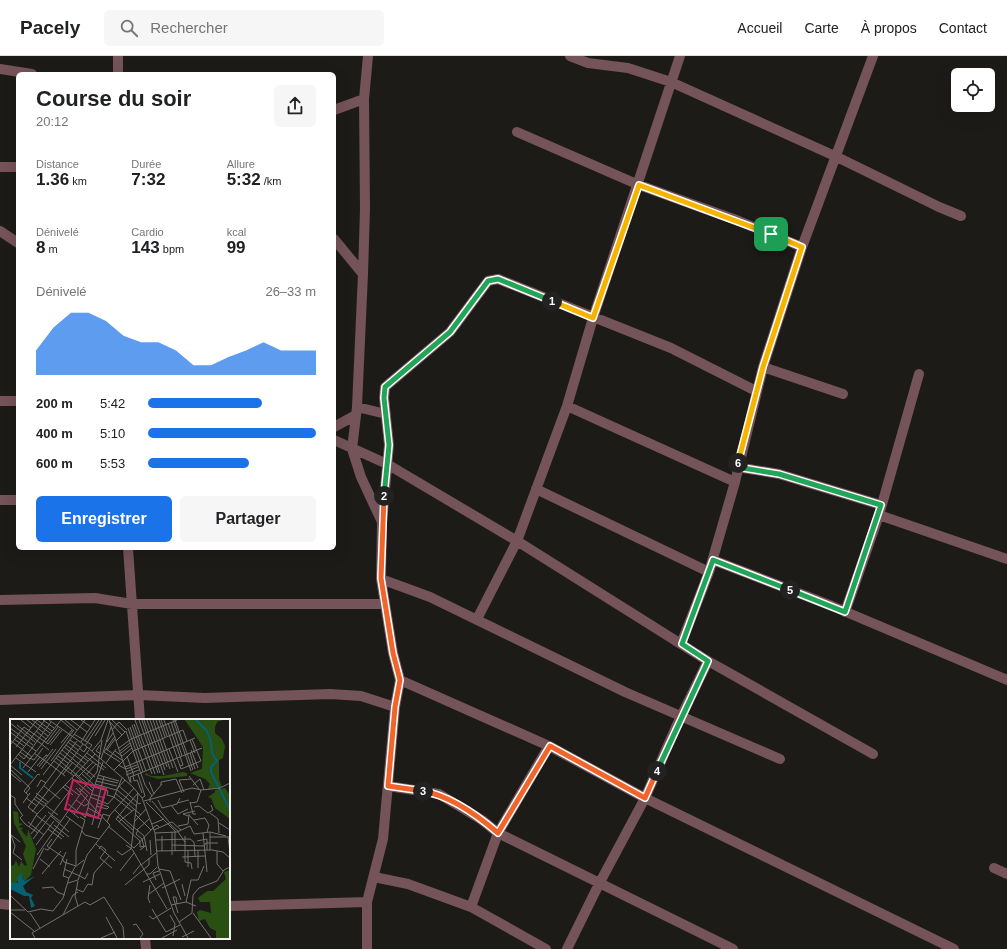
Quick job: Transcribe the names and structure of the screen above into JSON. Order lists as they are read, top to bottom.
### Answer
{
  "page": {
    "header": "Pacely",
    "search": "Rechercher",
    "nav": [
      "Accueil",
      "Carte",
      "À propos",
      "Contact"
    ],
    "heading": ["Course du soir", "20:12"],
    "stats": [
      ["Distance", "1.36 km"],
      ["Durée", "7:32"],
      ["Allure", "5:32 /km"],
      ["Dénivelé", "8 m"],
      ["Cardio", "143 bpm"],
      ["kcal", "99"]
    ],
    "chart": ["Dénivelé", "26–33 m"],
    "pins": [
      "1",
      "6",
      "2",
      "5",
      "4",
      "3"
    ],
    "list": [
      {
        "name": "200 m",
        "note": "5:42"
      },
      {
        "name": "400 m",
        "note": "5:10"
      },
      {
        "name": "600 m",
        "note": "5:53"
      }
    ],
    "buttons": ["Enregistrer", "Partager"]
  }
}
